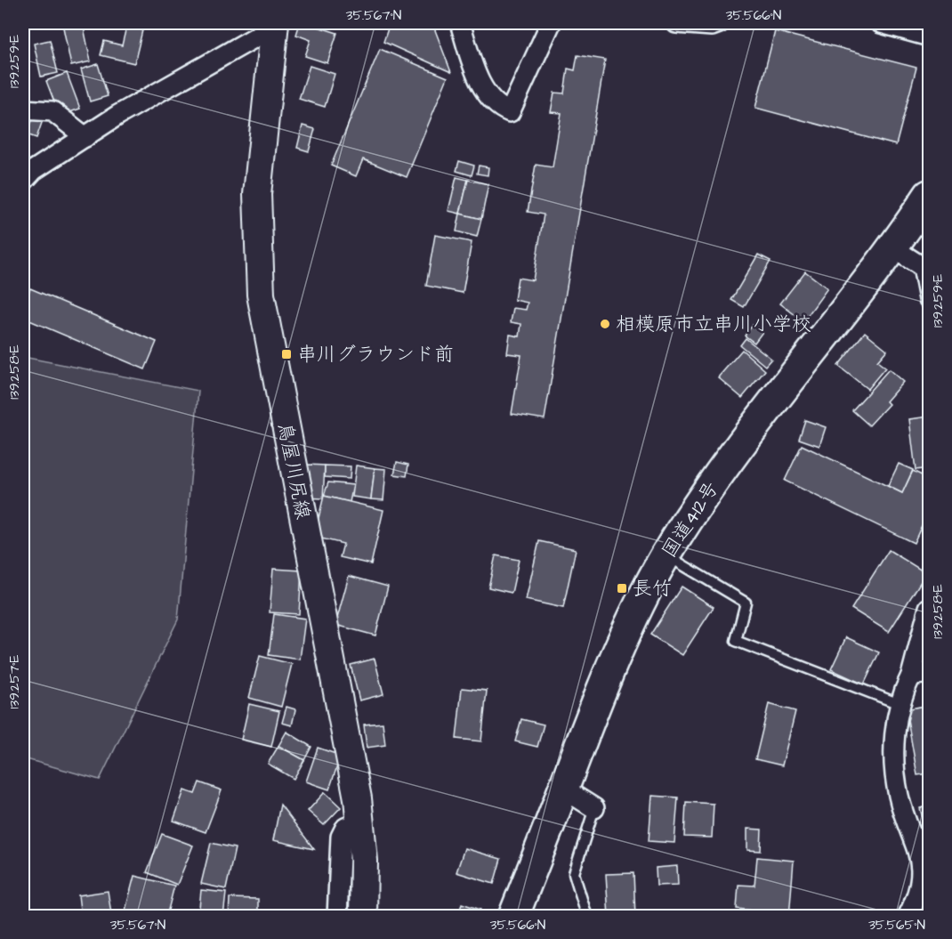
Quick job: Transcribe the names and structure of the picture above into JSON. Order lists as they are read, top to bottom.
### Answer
{
  "streets": {
    "highway": ["国道412号"],
    "main road": ["鳥屋川尻線"]
  },
  "places": {
    "other": ["相模原市立串川小学校"],
    "transit": ["串川グラウンド前", "長竹"]
  },
  "coordinates": [
    "35.567°N",
    "35.566°N",
    "139.259°E",
    "139.258°E",
    "139.257°E",
    "35.565°N"
  ]
}
